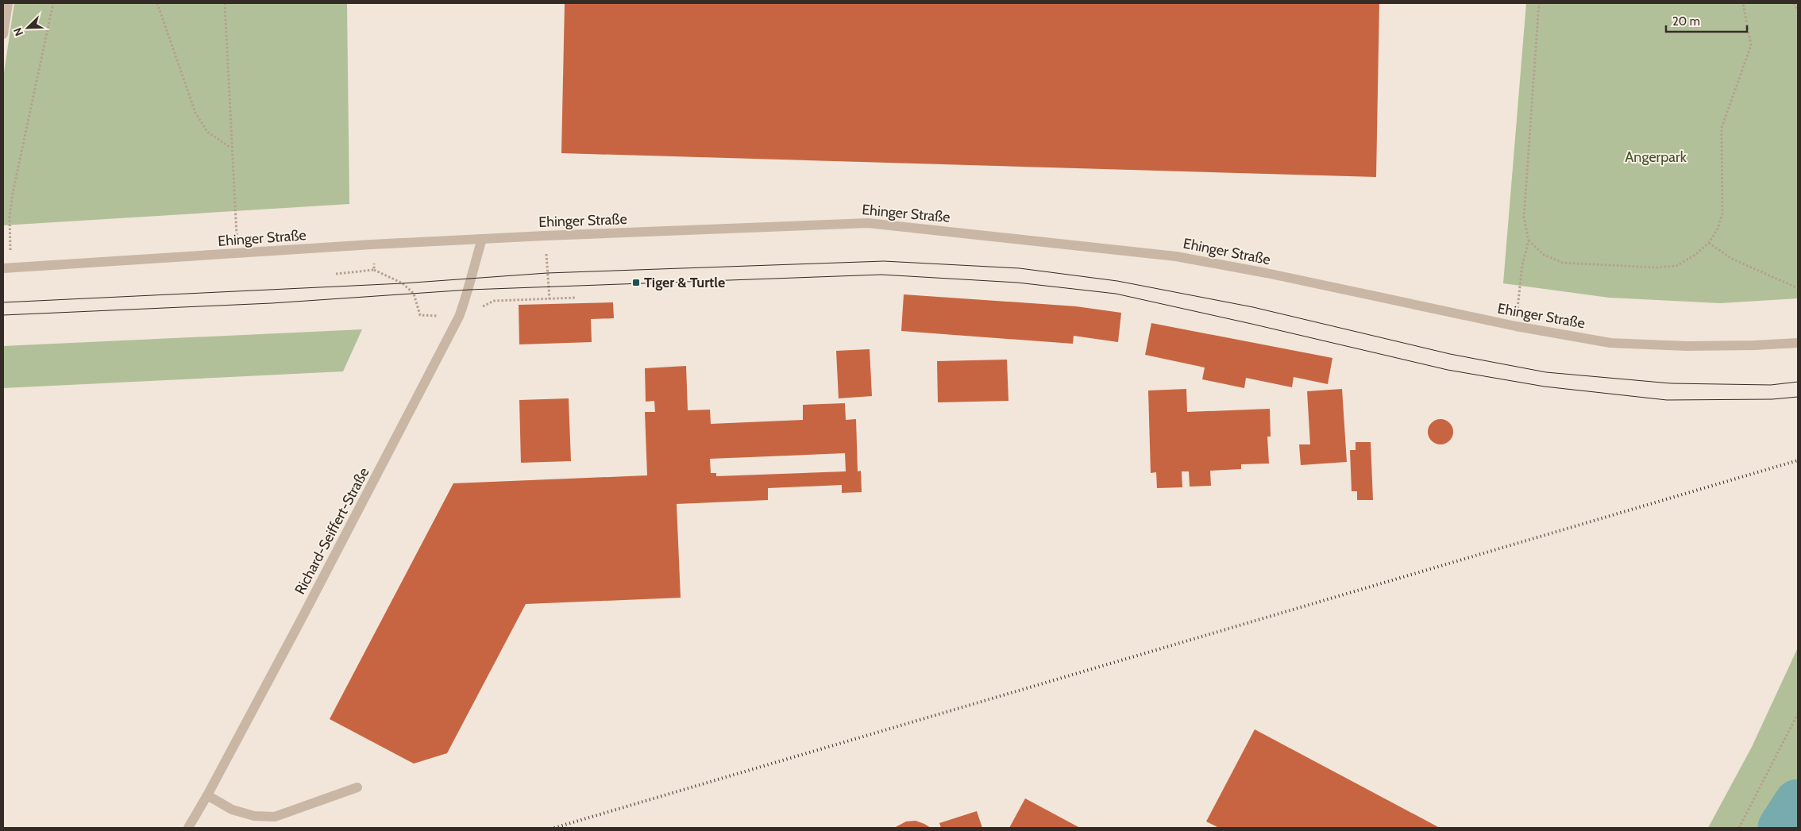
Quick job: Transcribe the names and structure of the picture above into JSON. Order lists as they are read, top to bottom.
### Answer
{
  "streets": {
    "street": ["Ehinger Straße", "Richard-Seiffert-Straße"]
  },
  "crossings": [
    ["Ehinger Straße", "Richard-Seiffert-Straße"]
  ],
  "parks": ["Angerpark"],
  "places": {
    "transit": ["Tiger & Turtle"]
  },
  "scale_bar": "20 m",
  "north": "bottom left"
}
